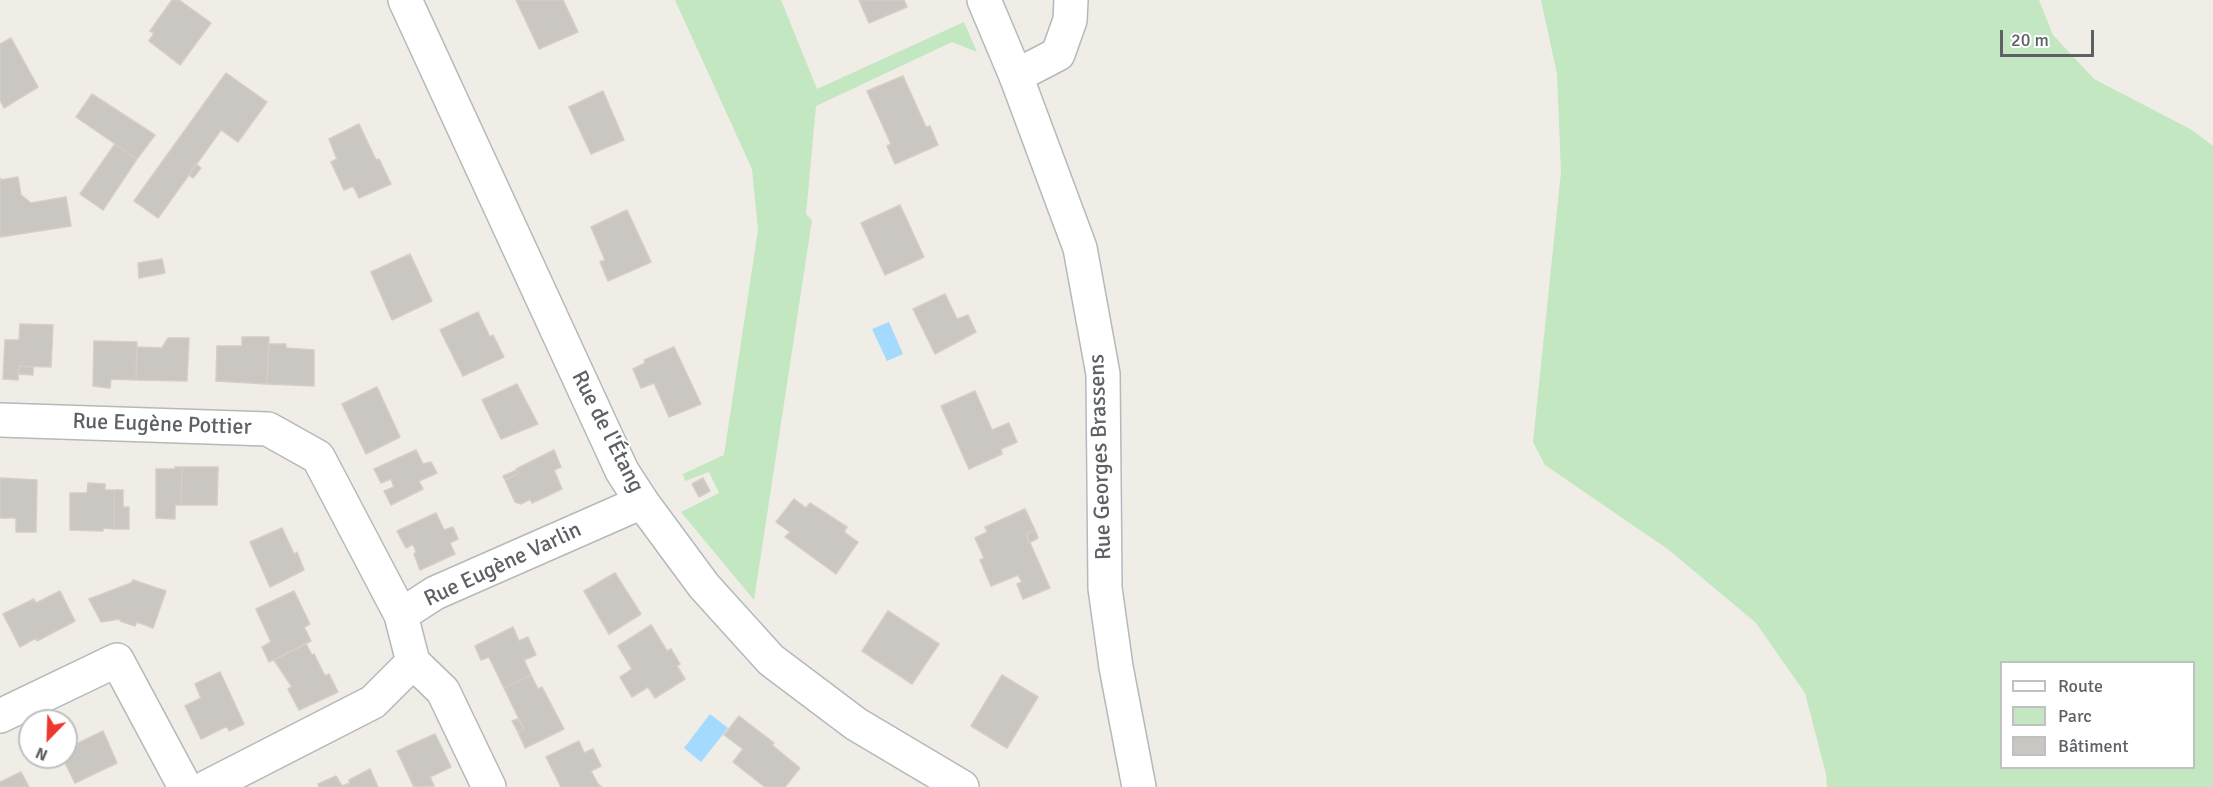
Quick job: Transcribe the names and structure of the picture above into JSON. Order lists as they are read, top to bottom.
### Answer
{
  "streets": {
    "street": [
      "Rue Eugène Pottier",
      "Rue de l'Étang",
      "Rue Georges Brassens",
      "Rue Eugène Varlin"
    ]
  },
  "crossings": [
    ["Rue Eugène Pottier", "Rue Eugène Varlin"],
    ["Rue de l'Étang", "Rue Eugène Varlin"]
  ],
  "legend": ["Route", "Parc", "Bâtiment"],
  "scale_bar": "20 m",
  "north": "bottom left"
}
